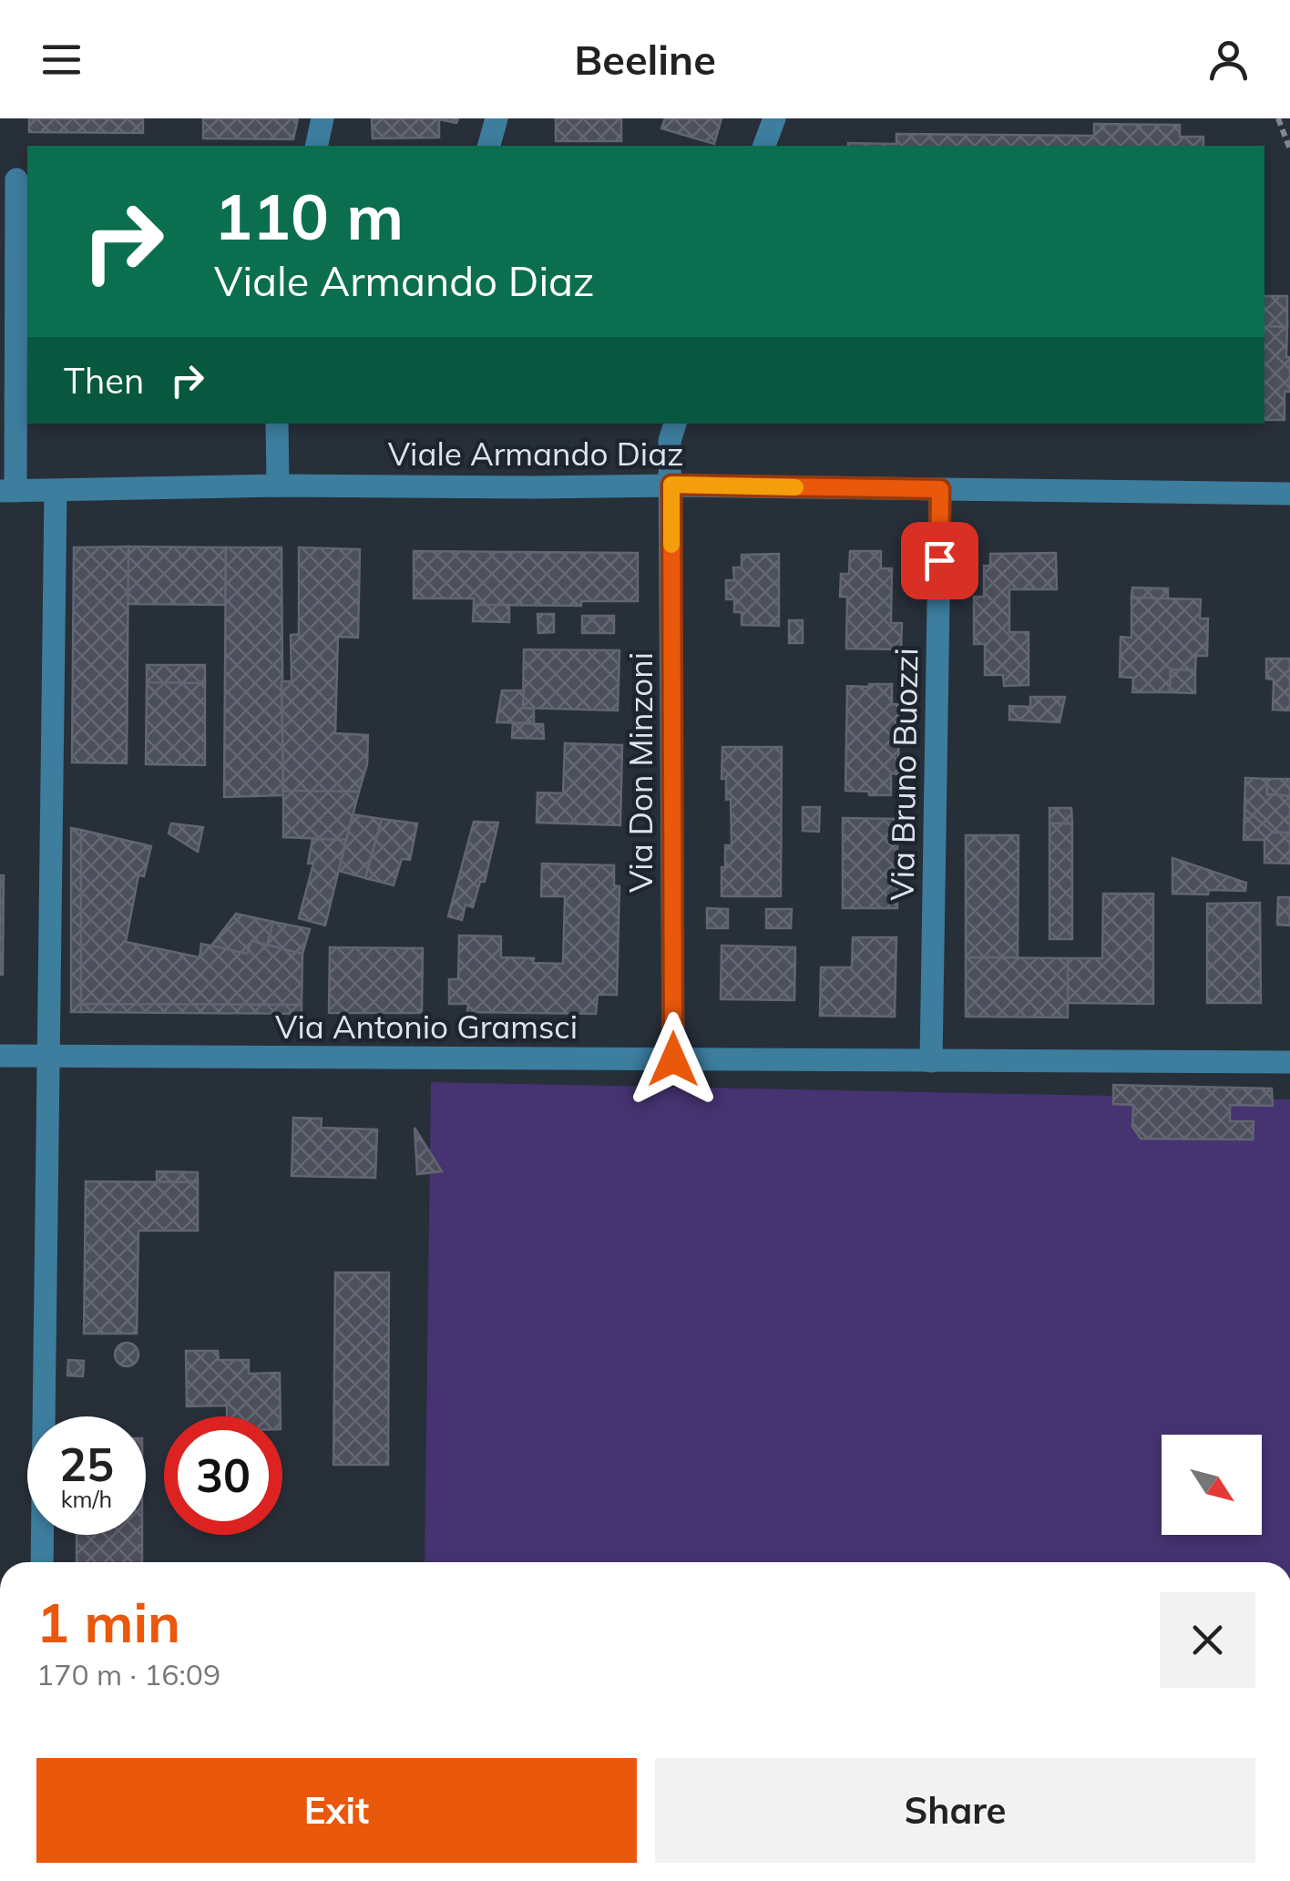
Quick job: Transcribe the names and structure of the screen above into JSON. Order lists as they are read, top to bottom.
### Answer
{
  "streets": {
    "street": [
      "Viale Armando Diaz",
      "Via Don Minzoni",
      "Via Bruno Buozzi",
      "Via Antonio Gramsci"
    ]
  },
  "crossings": [
    ["Viale Armando Diaz", "Via Don Minzoni"],
    ["Viale Armando Diaz", "Via Bruno Buozzi"],
    ["Via Don Minzoni", "Via Antonio Gramsci"],
    ["Via Bruno Buozzi", "Via Antonio Gramsci"]
  ],
  "north": "bottom right",
  "page": {
    "header": "Beeline",
    "turn": ["110 m", "Viale Armando Diaz"],
    "then": "Then",
    "speed": "25 km/h",
    "limit": "30",
    "heading": ["1 min", "170 m · 16:09"],
    "buttons": ["Exit", "Share"]
  }
}
